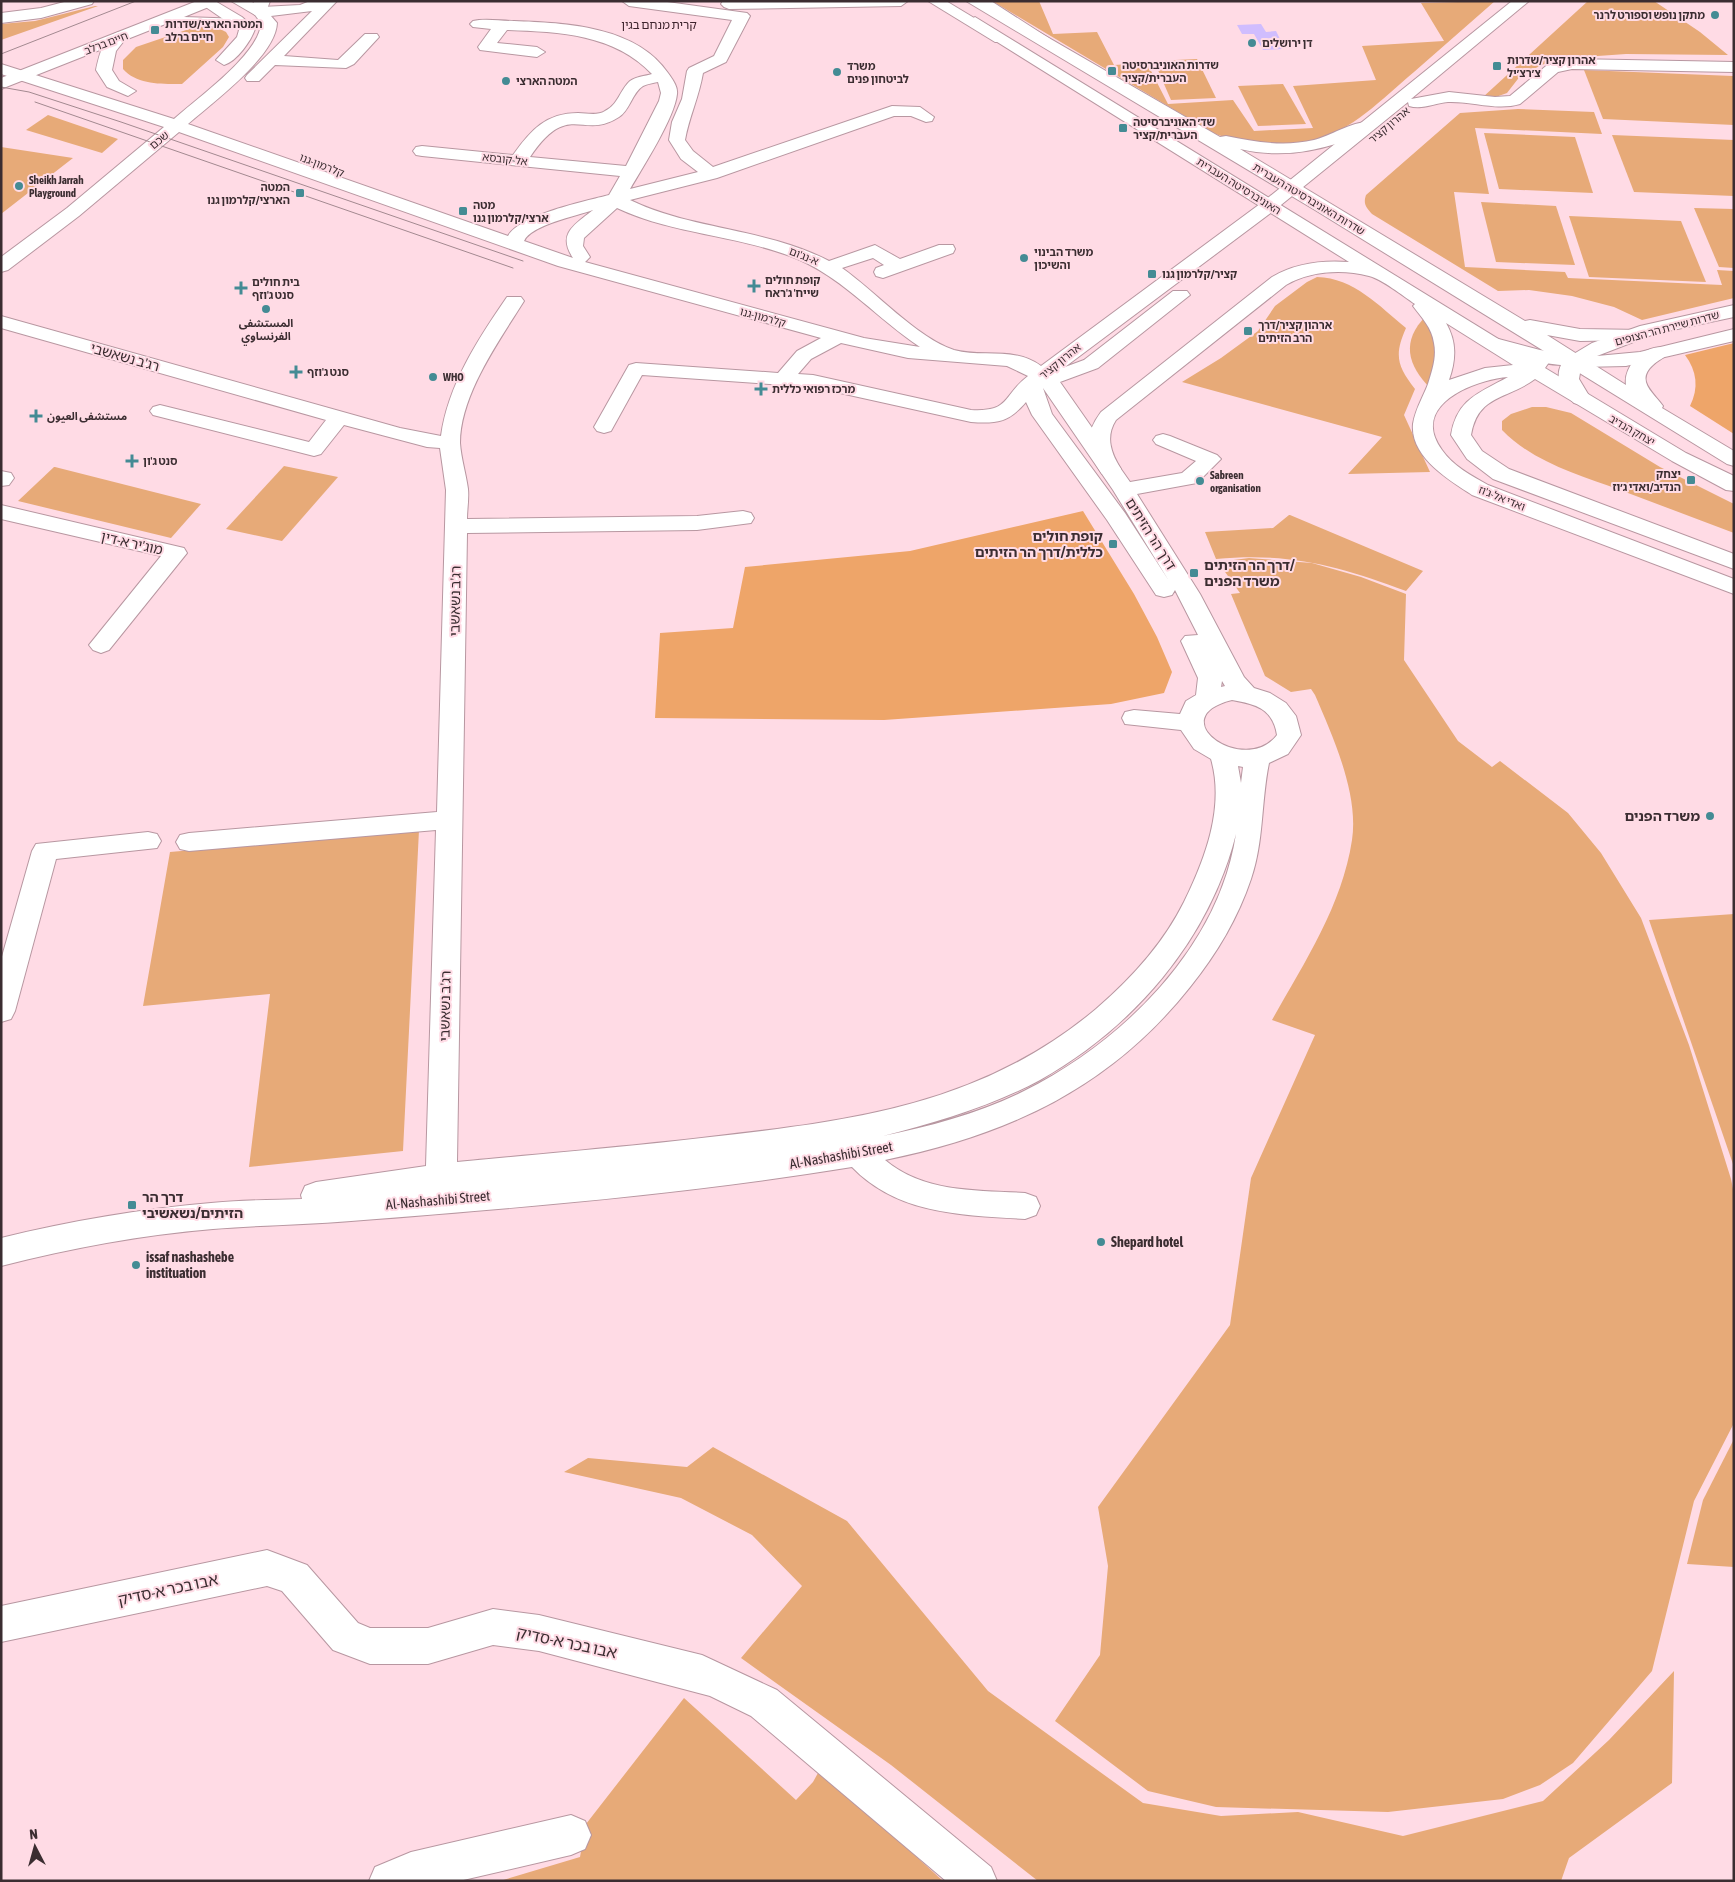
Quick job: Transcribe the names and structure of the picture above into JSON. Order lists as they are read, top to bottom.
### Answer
{
  "streets": {
    "main road": [
      "חיים ברלב",
      "אהרון קציר",
      "שכם",
      "אל-קובסא",
      "קלרמון-גנו",
      "האוניברסיטה העברית",
      "שדרות האוניברסיטה העברית",
      "א-נג'ום",
      "שדרות שיירת הר הצופים",
      "רג'ב נשאשבי",
      "יצחק הנדיב",
      "ואדי אל-ג'וז",
      "דרך הר הזיתים",
      "מוג'יר א-דין",
      "Al-Nashashibi Street",
      "אבו בכר א-סדיק"
    ]
  },
  "crossings": [
    ["חיים ברלב", "קלרמון-גנו"],
    ["אהרון קציר", "קלרמון-גנו"],
    ["אהרון קציר", "האוניברסיטה העברית"],
    ["אהרון קציר", "שדרות האוניברסיטה העברית"],
    ["אהרון קציר", "דרך הר הזיתים"],
    ["שכם", "קלרמון-גנו"],
    ["קלרמון-גנו", "א-נג'ום"],
    ["קלרמון-גנו", "דרך הר הזיתים"],
    ["האוניברסיטה העברית", "יצחק הנדיב"],
    ["האוניברסיטה העברית", "ואדי אל-ג'וז"],
    ["שדרות האוניברסיטה העברית", "שדרות שיירת הר הצופים"],
    ["שדרות האוניברסיטה העברית", "יצחק הנדיב"],
    ["שדרות שיירת הר הצופים", "יצחק הנדיב"],
    ["רג'ב נשאשבי", "Al-Nashashibi Street"],
    ["יצחק הנדיב", "ואדי אל-ג'וז"],
    ["דרך הר הזיתים", "Al-Nashashibi Street"]
  ],
  "districts": ["קרית מנחם בגין"],
  "places": {
    "other": [
      "מתקן נופש וספורט לרנר",
      "דן ירושלים",
      "משרד לביטחון פנים",
      "המטה הארצי",
      "Sheikh Jarrah Playground",
      "משרד הבינוי והשיכון",
      "المستشفى الفرنساوي",
      "WHO",
      "Sabreen organisation",
      "משרד הפנים",
      "Shepard hotel",
      "issaf nashashebe instituation"
    ],
    "transit": [
      "המטה הארצי/שדרות חיים ברלב",
      "אהרון קציר/שדרות צ׳רצ׳יל",
      "שדרות האוניברסיטה העברית/קציר",
      "שד׳ האוניברסיטה העברית/קציר",
      "המטה הארצי/קלרמון גנו",
      "מטה ארצי/קלרמון גנו",
      "קציר/קלרמון גנו",
      "ארהון קציר/דרך הרב הזיתים",
      "יצחק הנדיב/ואדי ג׳וז",
      "קופת חולים כללית/דרך הר הזיתים",
      "דרך הר הזיתים/ משרד הפנים",
      "דרך הר הזיתים/נשאשיבי"
    ],
    "health": [
      "קופת חולים שייח' ג'ראח",
      "בית חולים סנט ג'וזף",
      "סנט ג'וזף",
      "מרכז רפואי כללית",
      "مستشفى العيون",
      "סנט ג'ון"
    ]
  },
  "north": "top"
}
